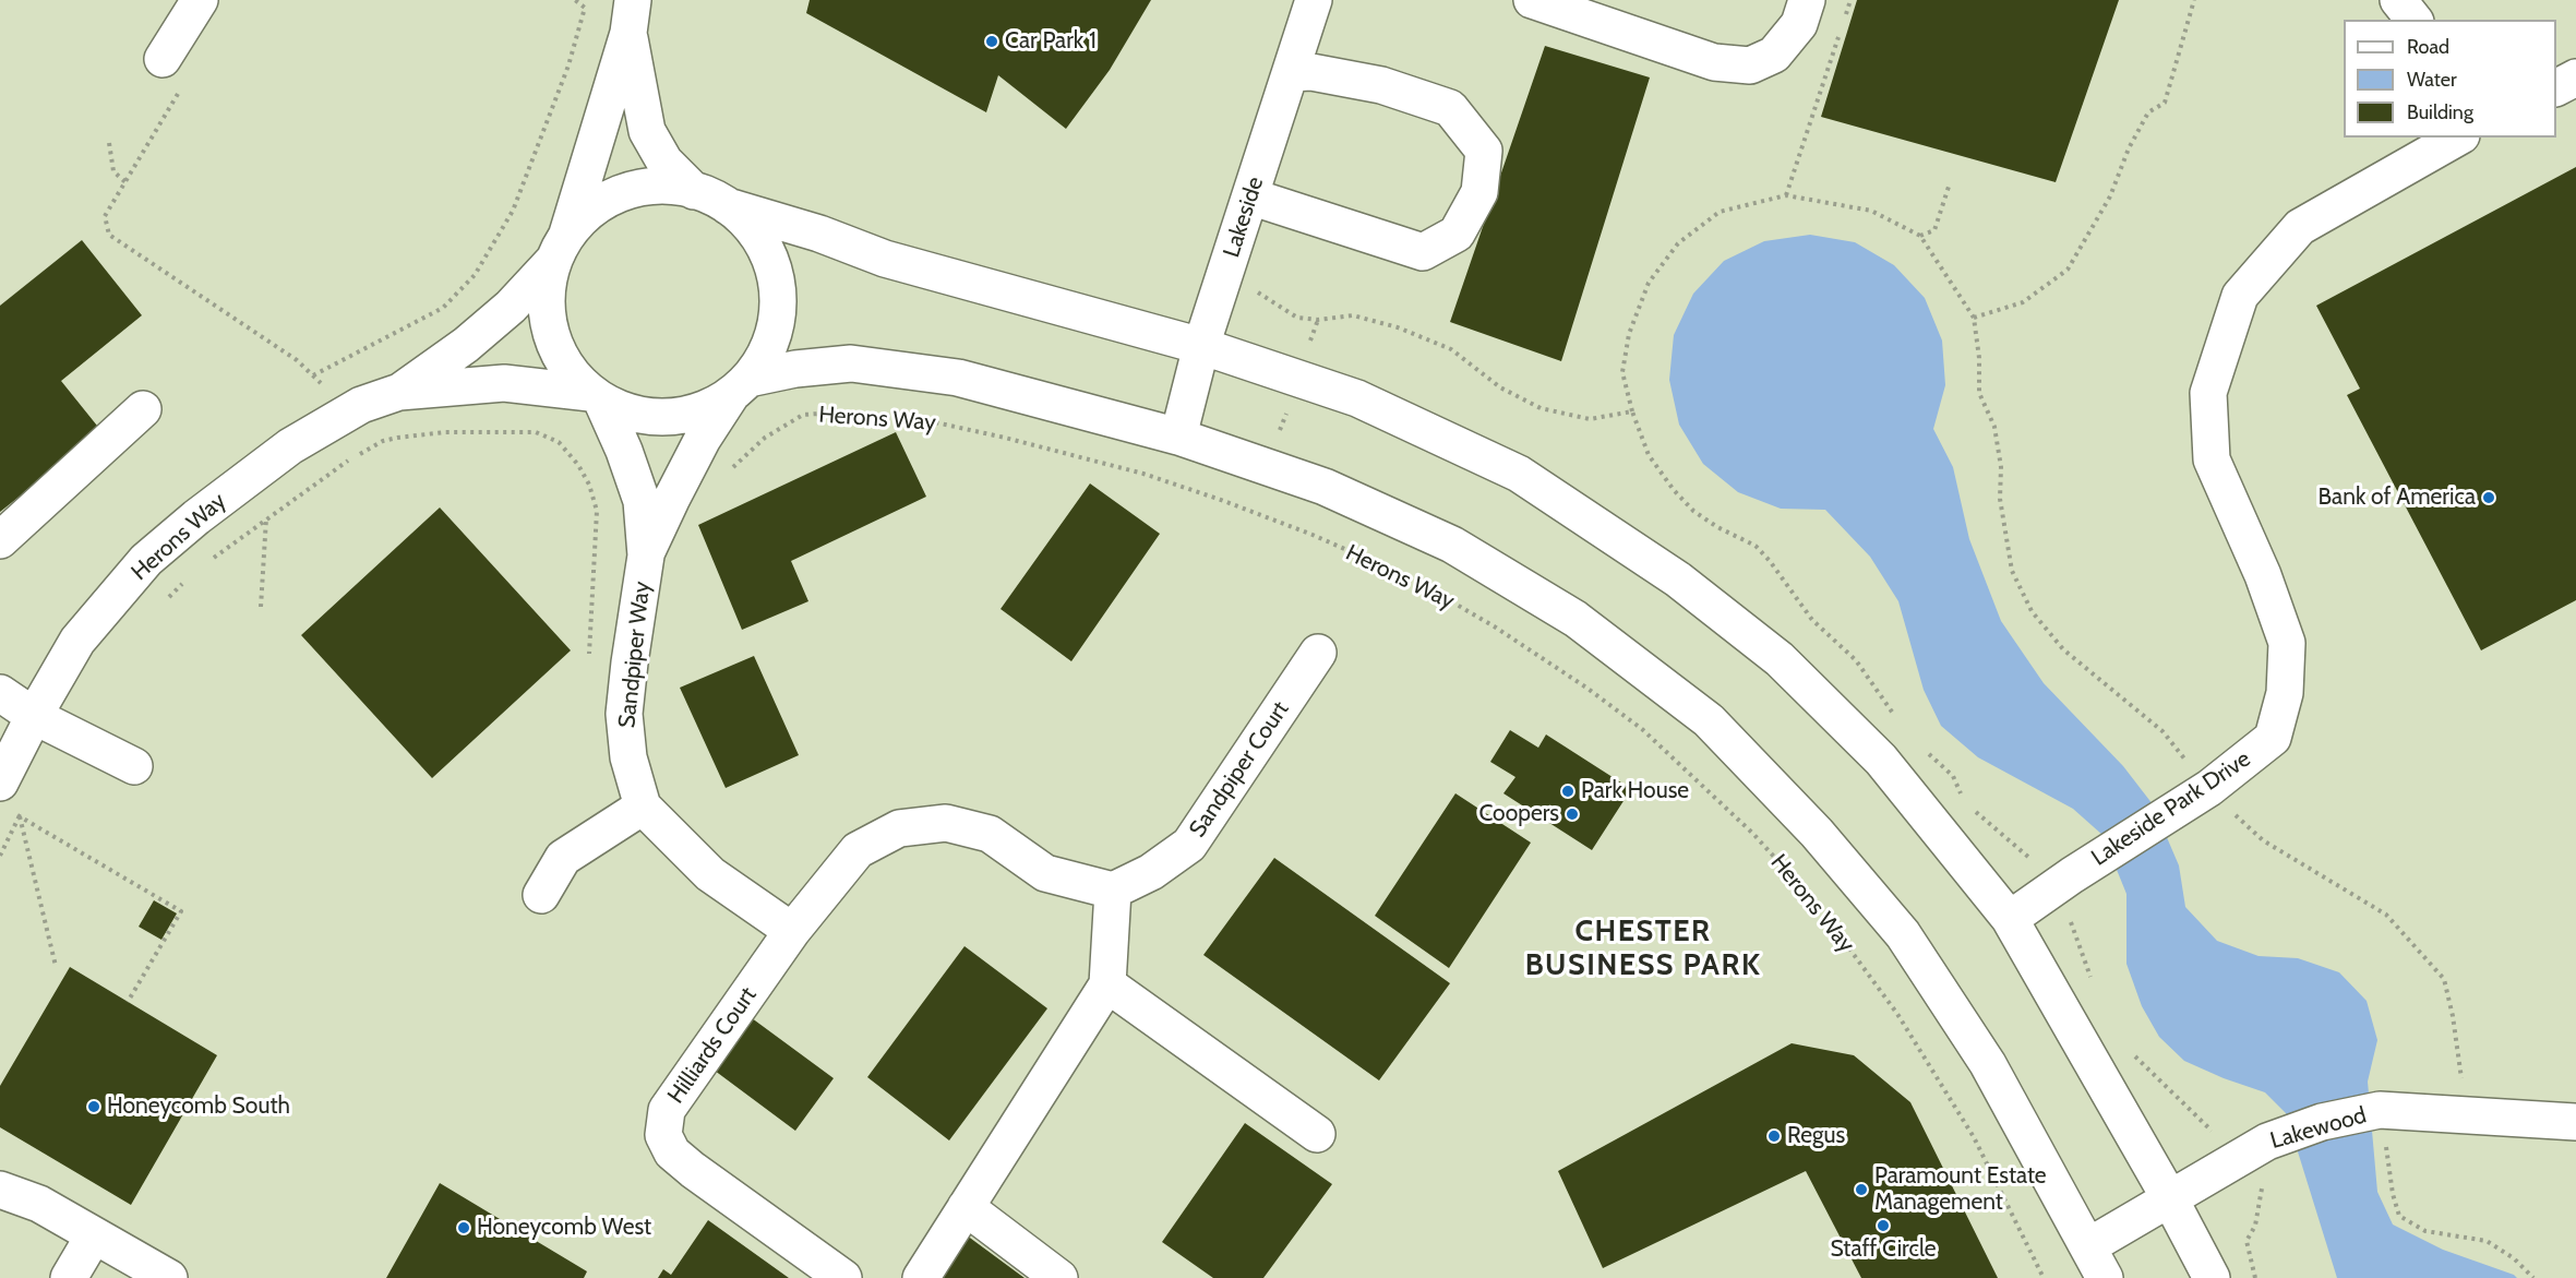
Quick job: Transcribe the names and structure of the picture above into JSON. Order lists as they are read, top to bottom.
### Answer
{
  "streets": {
    "street": [
      "Lakeside",
      "Herons Way",
      "Sandpiper Way",
      "Sandpiper Court",
      "Lakeside Park Drive",
      "Hilliards Court",
      "Lakewood"
    ]
  },
  "crossings": [
    ["Lakeside", "Herons Way"],
    ["Herons Way", "Sandpiper Way"],
    ["Herons Way", "Lakewood"],
    ["Sandpiper Way", "Hilliards Court"]
  ],
  "districts": ["CHESTER BUSINESS PARK"],
  "places": [
    "Car Park 1",
    "Bank of America",
    "Park House",
    "Coopers",
    "Honeycomb South",
    "Regus",
    "Paramount Estate Management",
    "Staff Circle",
    "Honeycomb West"
  ],
  "legend": ["Road", "Water", "Building"]
}
